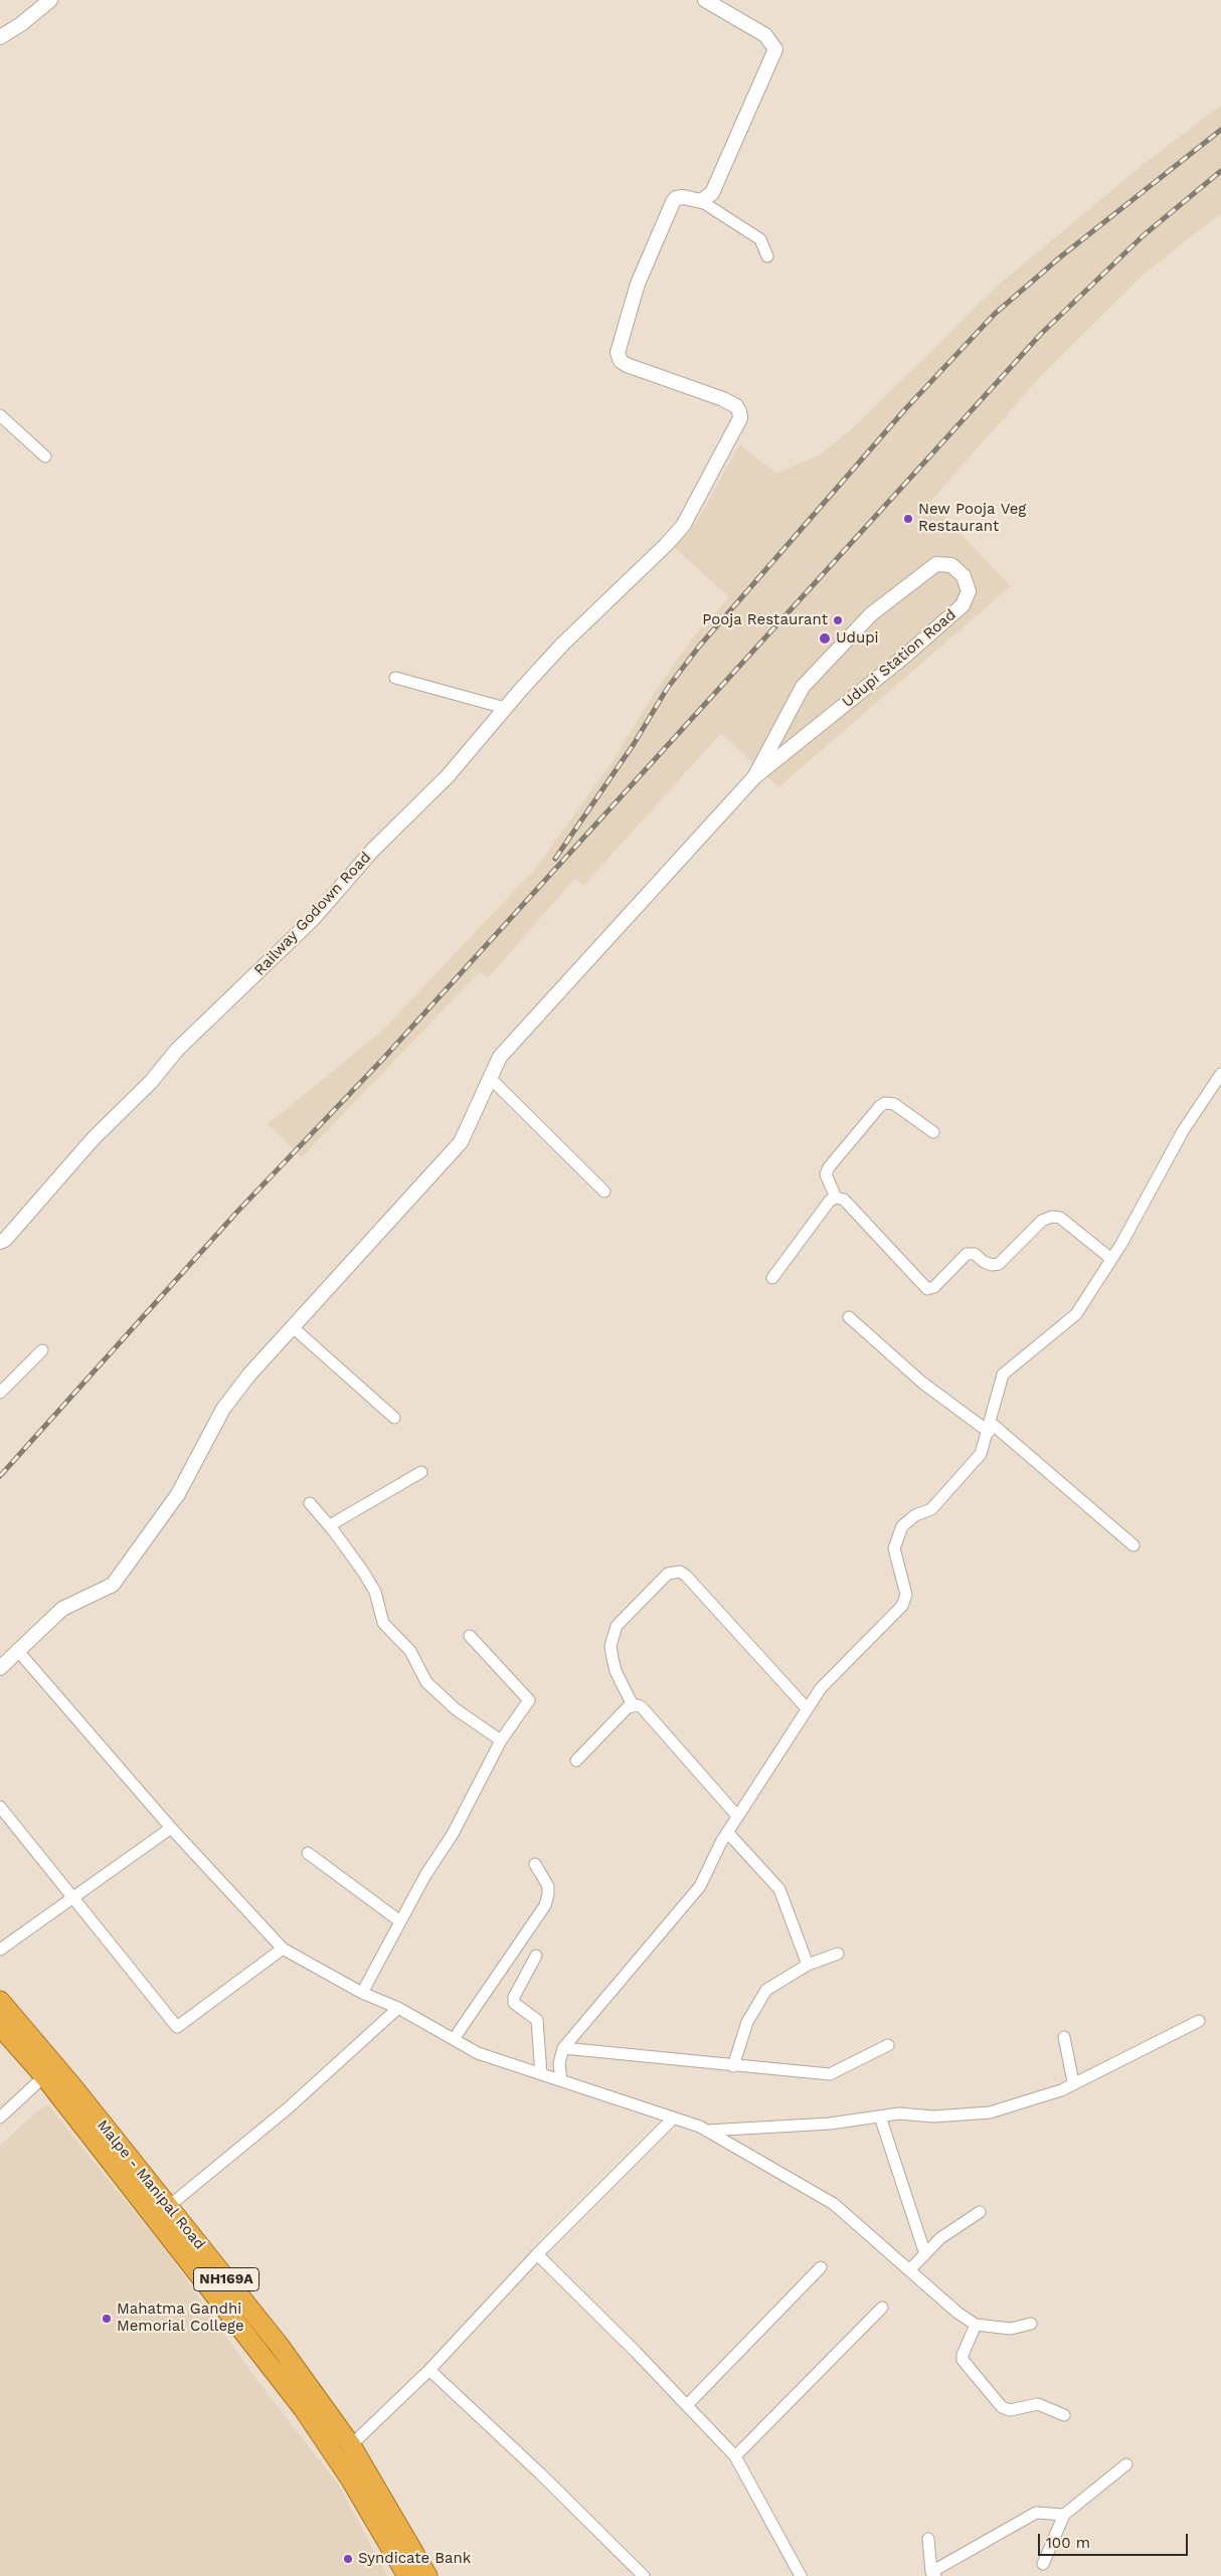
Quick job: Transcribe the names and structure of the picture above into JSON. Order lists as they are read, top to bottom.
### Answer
{
  "streets": {
    "highway": ["Malpe - Manipal Road", "NH169A"],
    "street": ["Udupi Station Road", "Railway Godown Road"]
  },
  "places": [
    "New Pooja Veg Restaurant",
    "Pooja Restaurant",
    "Udupi",
    "Mahatma Gandhi Memorial College",
    "Syndicate Bank"
  ],
  "scale_bar": "100 m"
}
